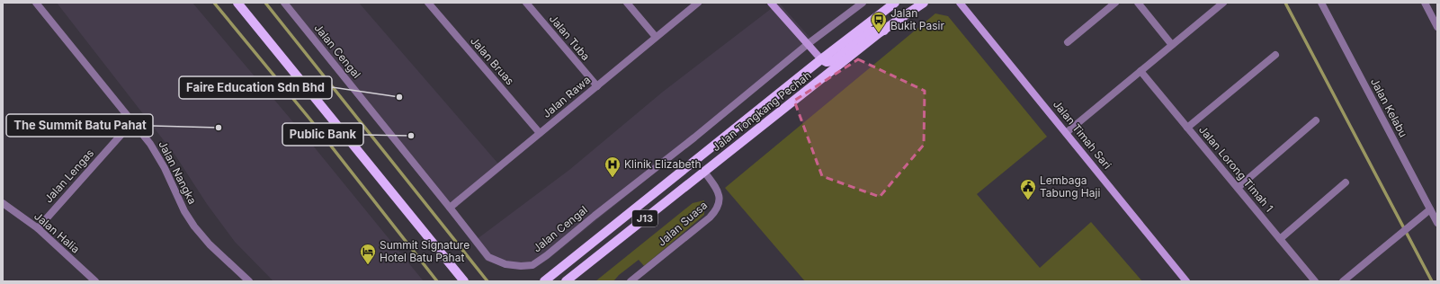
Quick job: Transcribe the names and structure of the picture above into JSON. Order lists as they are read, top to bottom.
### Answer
{
  "streets": {
    "main road": ["Jalan Tongkang Pechah", "J13"],
    "street": [
      "Jalan Tuba",
      "Jalan Cengal",
      "Jalan Bruas",
      "Jalan Rawa",
      "Jalan Kelabu",
      "Jalan Timah Sari",
      "Jalan Lorong Timah 1",
      "Jalan Nangka",
      "Jalan Lengas",
      "Jalan Suasa",
      "Jalan Halia"
    ]
  },
  "crossings": [
    ["Jalan Tuba", "Jalan Rawa"],
    ["Jalan Cengal", "Jalan Rawa"],
    ["Jalan Bruas", "Jalan Rawa"],
    ["Jalan Tongkang Pechah", "Jalan Suasa"],
    ["Jalan Nangka", "Jalan Lengas"],
    ["Jalan Lengas", "Jalan Halia"]
  ],
  "places": {
    "bus stop": ["Jalan Bukit Pasir"],
    "other": ["Faire Education Sdn Bhd", "The Summit Batu Pahat", "Public Bank"],
    "hospital": ["Klinik Elizabeth"],
    "public building": ["Lembaga Tabung Haji"],
    "hotel": ["Summit Signature Hotel Batu Pahat"]
  }
}
